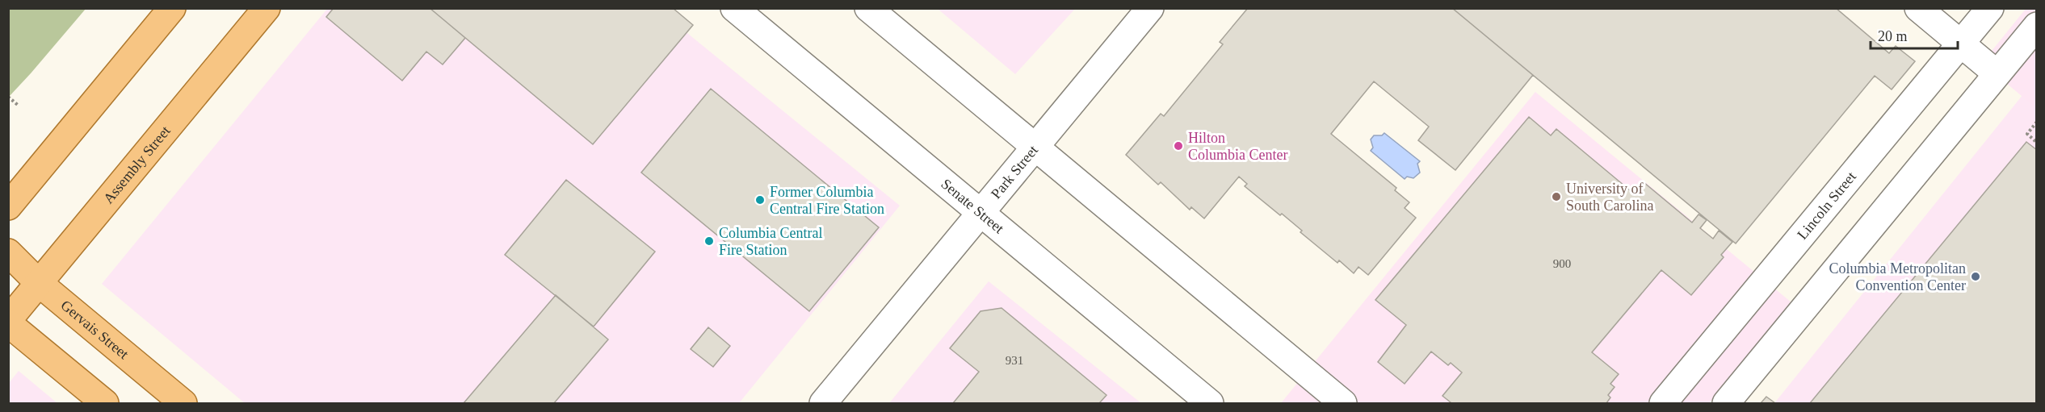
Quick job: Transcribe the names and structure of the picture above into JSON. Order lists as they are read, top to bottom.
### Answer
{
  "streets": {
    "main road": ["Assembly Street", "Gervais Street"],
    "street": ["Park Street", "Senate Street", "Lincoln Street"]
  },
  "crossings": [
    ["Assembly Street", "Gervais Street"],
    ["Park Street", "Senate Street"]
  ],
  "places": [
    "Hilton Columbia Center",
    "University of South Carolina",
    "Former Columbia Central Fire Station",
    "Columbia Central Fire Station",
    "Columbia Metropolitan Convention Center"
  ],
  "house_numbers": ["900", "931"],
  "scale_bar": "20 m"
}
